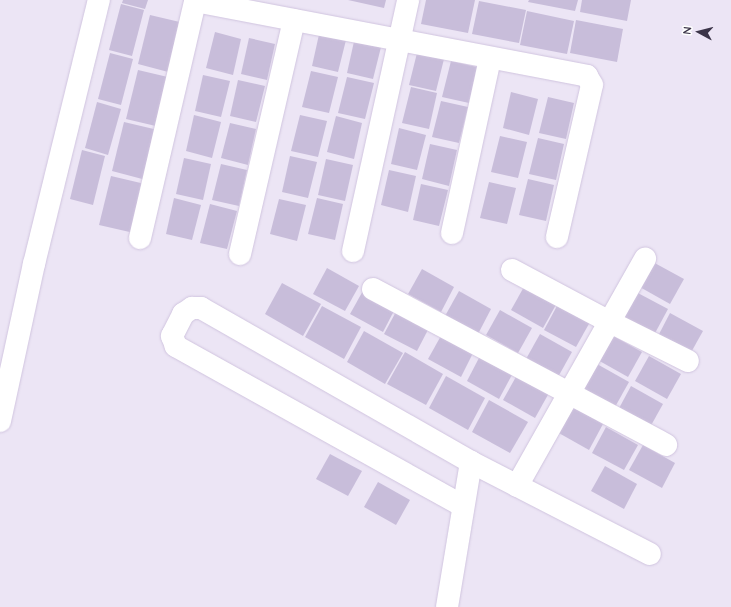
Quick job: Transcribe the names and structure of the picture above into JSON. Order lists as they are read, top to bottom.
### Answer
{
  "north": "left"
}
